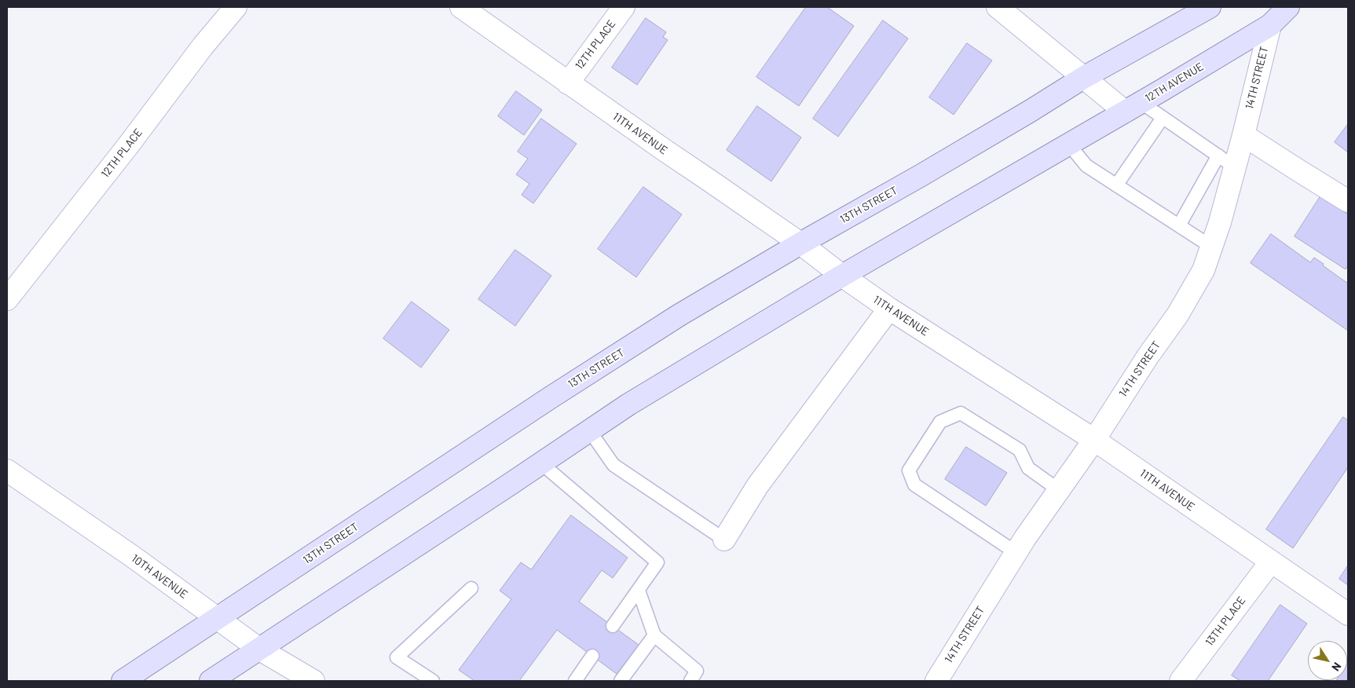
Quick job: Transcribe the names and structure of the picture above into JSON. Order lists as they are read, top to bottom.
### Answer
{
  "streets": {
    "main road": ["12TH AVENUE", "13TH STREET"],
    "street": [
      "12TH PLACE",
      "14TH STREET",
      "11TH AVENUE",
      "10TH AVENUE",
      "13TH PLACE"
    ]
  },
  "crossings": [
    ["12TH PLACE", "11TH AVENUE"],
    ["14TH STREET", "12TH AVENUE"],
    ["14TH STREET", "11TH AVENUE"],
    ["11TH AVENUE", "13TH STREET"],
    ["11TH AVENUE", "13TH PLACE"],
    ["13TH STREET", "10TH AVENUE"]
  ],
  "north": "bottom right"
}
